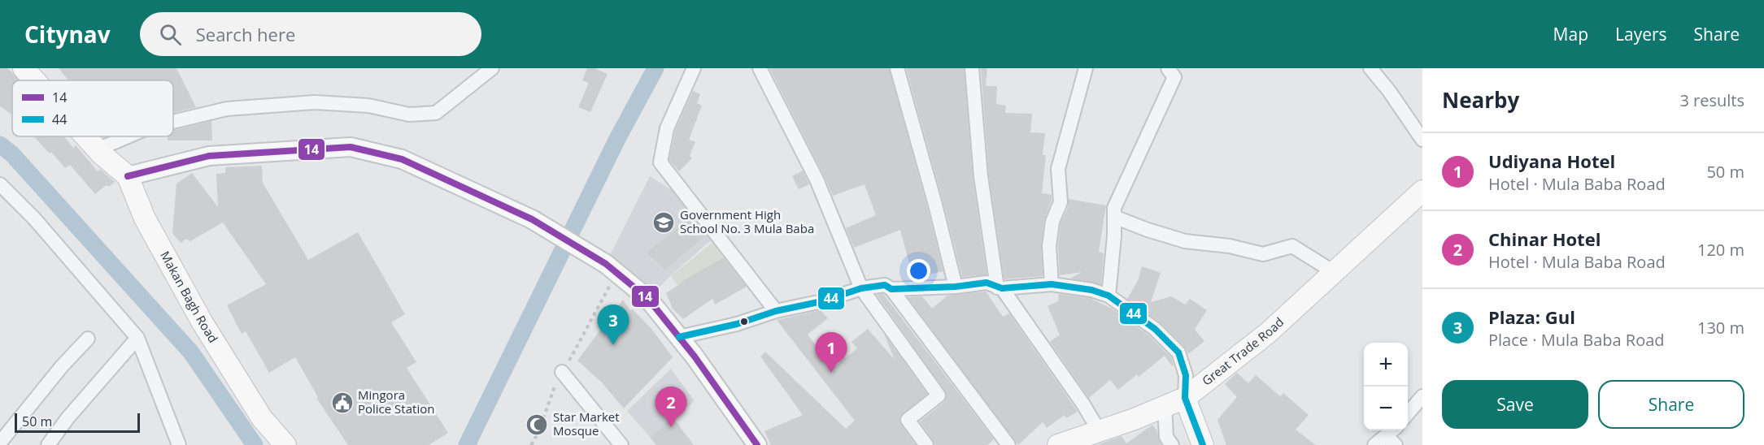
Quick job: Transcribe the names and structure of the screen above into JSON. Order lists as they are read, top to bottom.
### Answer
{
  "streets": {
    "main road": ["Makan Bagh Road", "Great Trade Road"]
  },
  "places": {
    "school or university": ["Government High School No. 3 Mula Baba"],
    "public building": ["Mingora Police Station"],
    "mosque": ["Star Market Mosque"]
  },
  "lines": ["transit line 14", "transit line 44"],
  "legend": ["14", "44"],
  "scale_bar": "50 m",
  "page": {
    "header": "Citynav",
    "search": "Search here",
    "nav": ["Map", "Layers", "Share"],
    "heading": ["Nearby", "3 results"],
    "list": [
      {
        "mark": "1",
        "name": "Udiyana Hotel",
        "note": "Hotel · Mula Baba Road",
        "value": "50 m"
      },
      {
        "mark": "2",
        "name": "Chinar Hotel",
        "note": "Hotel · Mula Baba Road",
        "value": "120 m"
      },
      {
        "mark": "3",
        "name": "Plaza: Gul",
        "note": "Place · Mula Baba Road",
        "value": "130 m"
      }
    ],
    "pins": ["3", "1", "2"],
    "map_buttons": ["+", "−"],
    "buttons": ["Save", "Share"],
    "scale": "50 m"
  }
}
